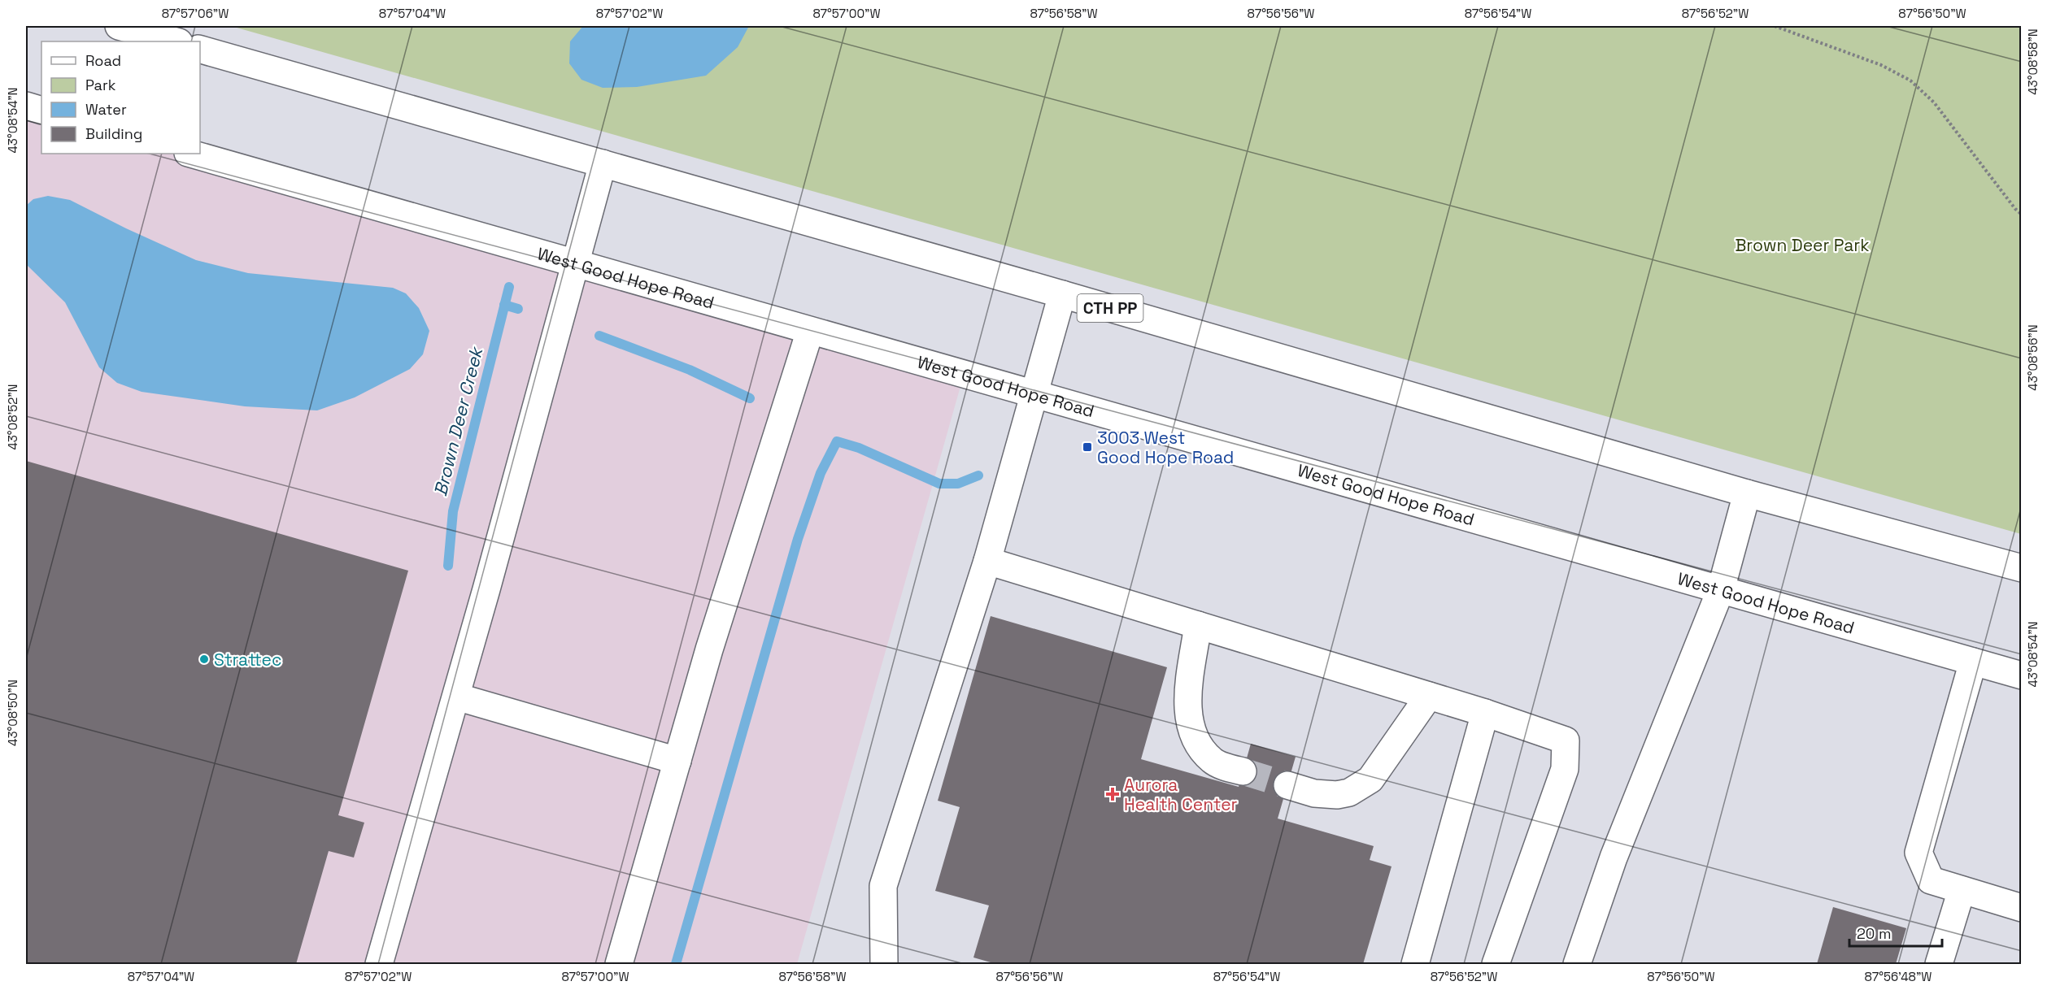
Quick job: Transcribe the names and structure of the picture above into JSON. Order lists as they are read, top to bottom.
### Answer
{
  "streets": {
    "main road": ["West Good Hope Road", "CTH PP"]
  },
  "water": ["Brown Deer Creek"],
  "parks": ["Brown Deer Park"],
  "places": {
    "transit": ["3003 West Good Hope Road"],
    "other": ["Strattec"],
    "health": ["Aurora Health Center"]
  },
  "legend": [
    "Road",
    "Park",
    "Water",
    "Building"
  ],
  "scale_bar": "20 m",
  "coordinates": [
    "87°57'06\"W",
    "87°57'04\"W",
    "87°57'02\"W",
    "87°57'00\"W",
    "87°56'58\"W",
    "87°56'56\"W",
    "87°56'54\"W",
    "87°56'52\"W",
    "87°56'50\"W",
    "43°08'58\"N",
    "43°08'54\"N",
    "43°08'56\"N",
    "43°08'52\"N",
    "43°08'50\"N",
    "87°56'48\"W"
  ]
}
